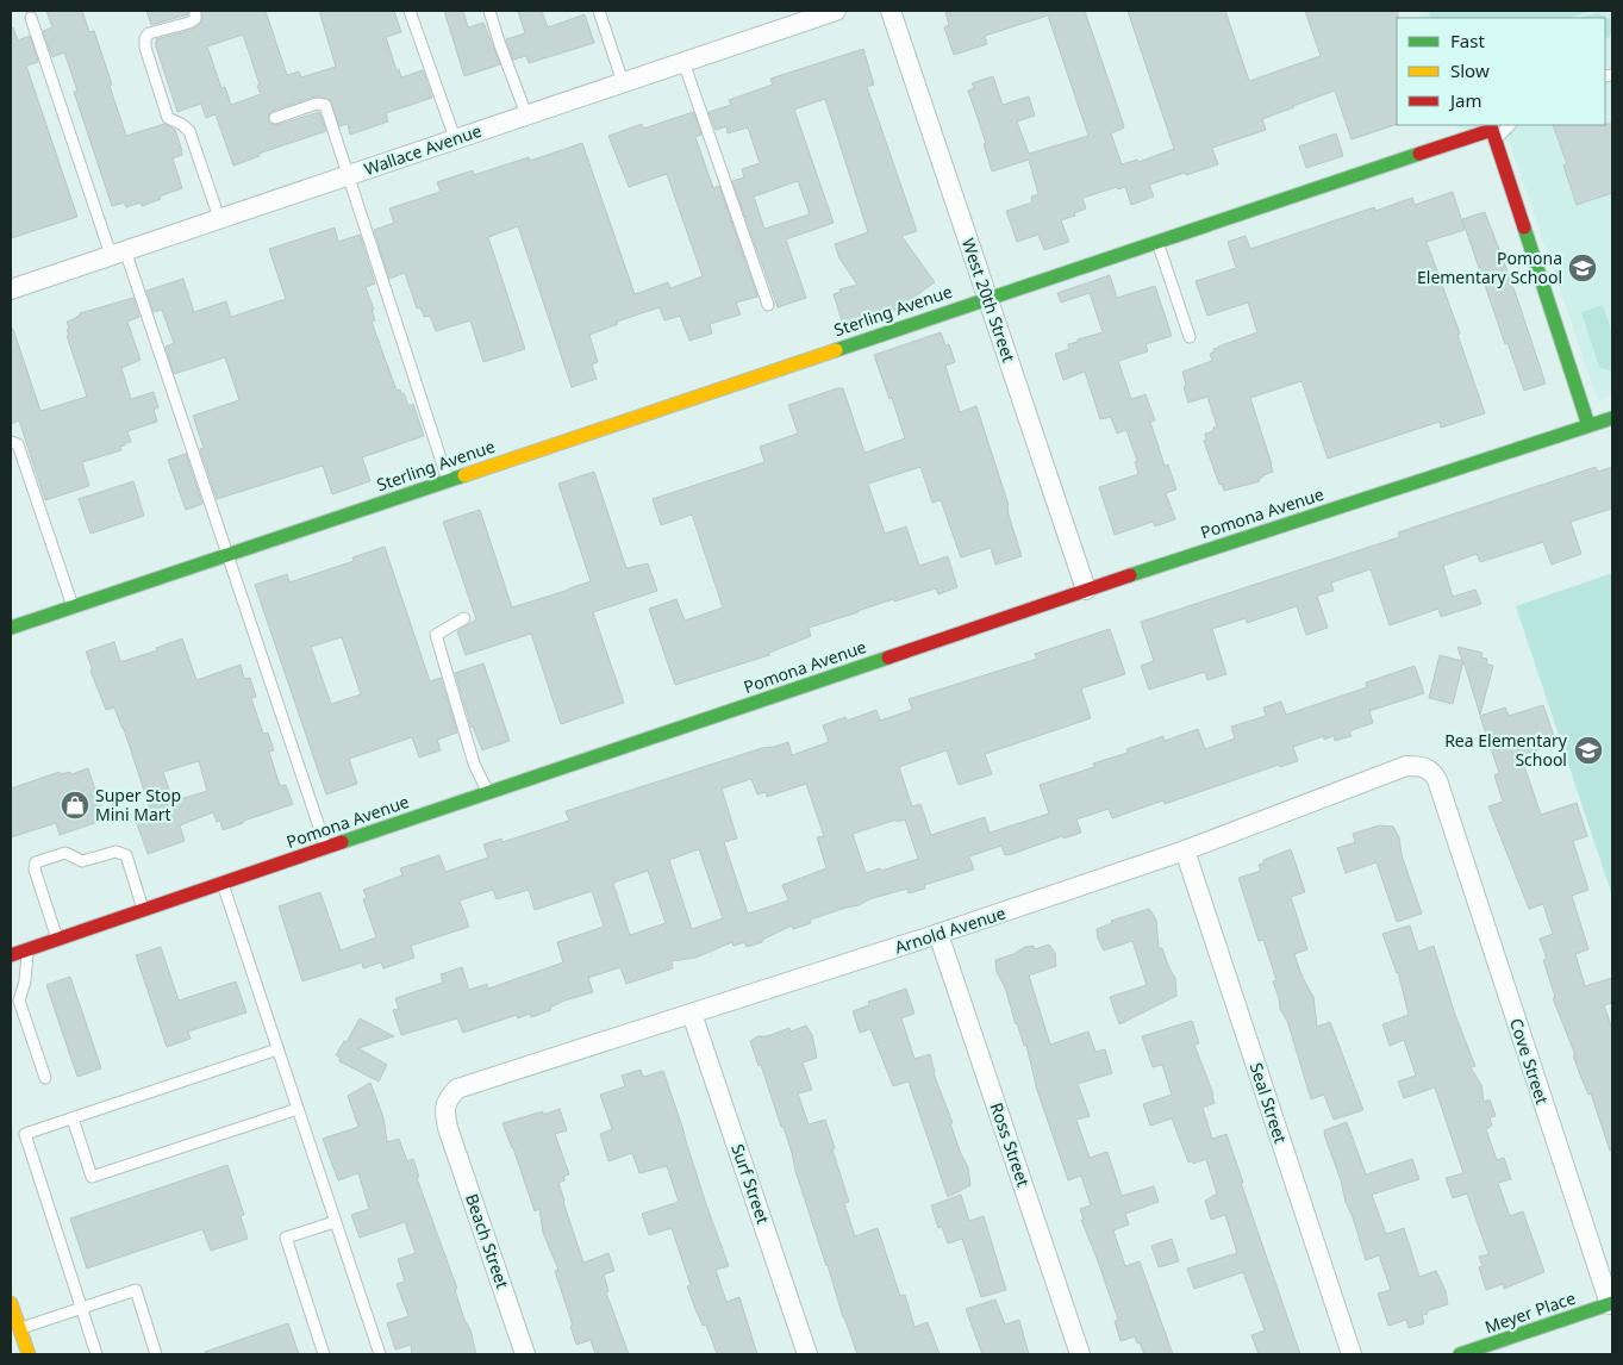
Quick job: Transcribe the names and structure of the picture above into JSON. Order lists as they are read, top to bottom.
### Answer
{
  "streets": {
    "street": [
      "Wallace Avenue",
      "West 20th Street",
      "Sterling Avenue",
      "Pomona Avenue",
      "Arnold Avenue",
      "Cove Street",
      "Seal Street",
      "Ross Street",
      "Surf Street",
      "Beach Street",
      "Meyer Place"
    ]
  },
  "crossings": [
    ["West 20th Street", "Sterling Avenue"],
    ["West 20th Street", "Pomona Avenue"],
    ["Arnold Avenue", "Cove Street"],
    ["Arnold Avenue", "Seal Street"],
    ["Arnold Avenue", "Ross Street"],
    ["Arnold Avenue", "Surf Street"],
    ["Arnold Avenue", "Beach Street"],
    ["Cove Street", "Meyer Place"]
  ],
  "places": {
    "school or university": ["Pomona Elementary School", "Rea Elementary School"],
    "shop": ["Super Stop Mini Mart"]
  },
  "legend": ["Fast", "Slow", "Jam"]
}
